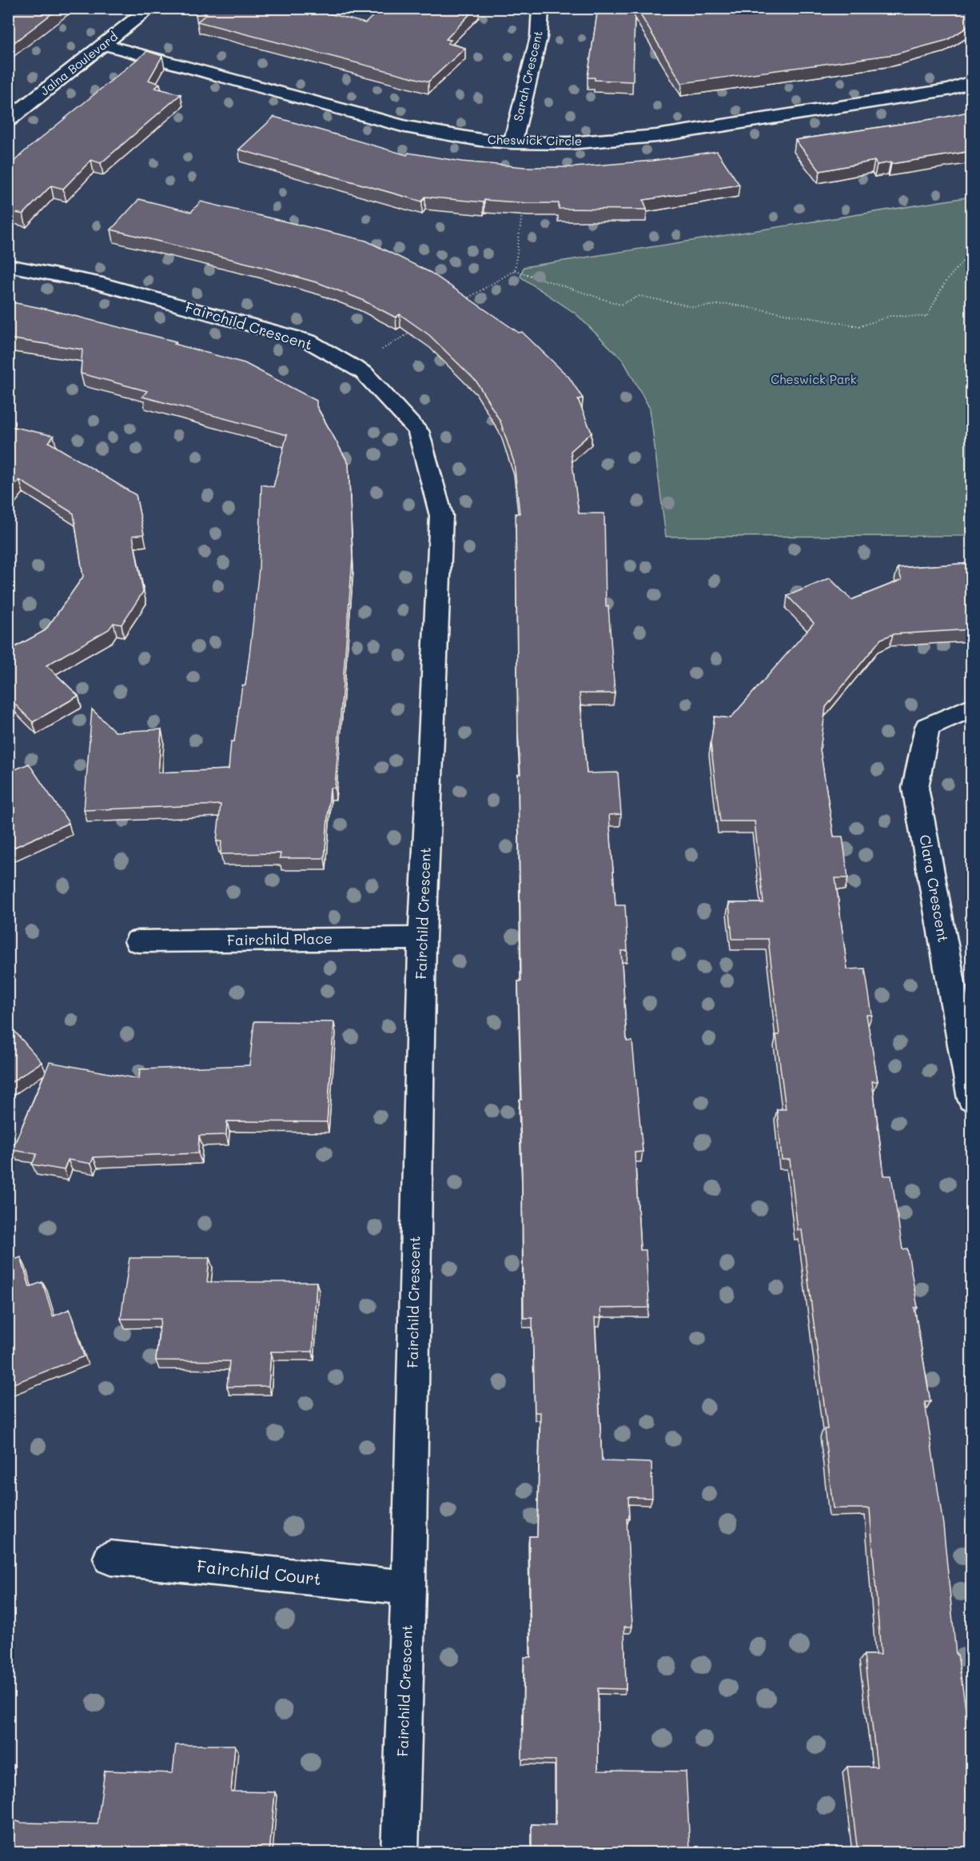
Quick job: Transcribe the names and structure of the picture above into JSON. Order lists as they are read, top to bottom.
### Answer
{
  "streets": {
    "street": [
      "Jalna Boulevard",
      "Sarah Crescent",
      "Cheswick Circle",
      "Fairchild Crescent",
      "Clara Crescent",
      "Fairchild Place",
      "Fairchild Court"
    ]
  },
  "crossings": [
    ["Jalna Boulevard", "Cheswick Circle"],
    ["Sarah Crescent", "Cheswick Circle"],
    ["Fairchild Crescent", "Fairchild Place"],
    ["Fairchild Crescent", "Fairchild Court"]
  ],
  "parks": ["Cheswick Park"]
}
